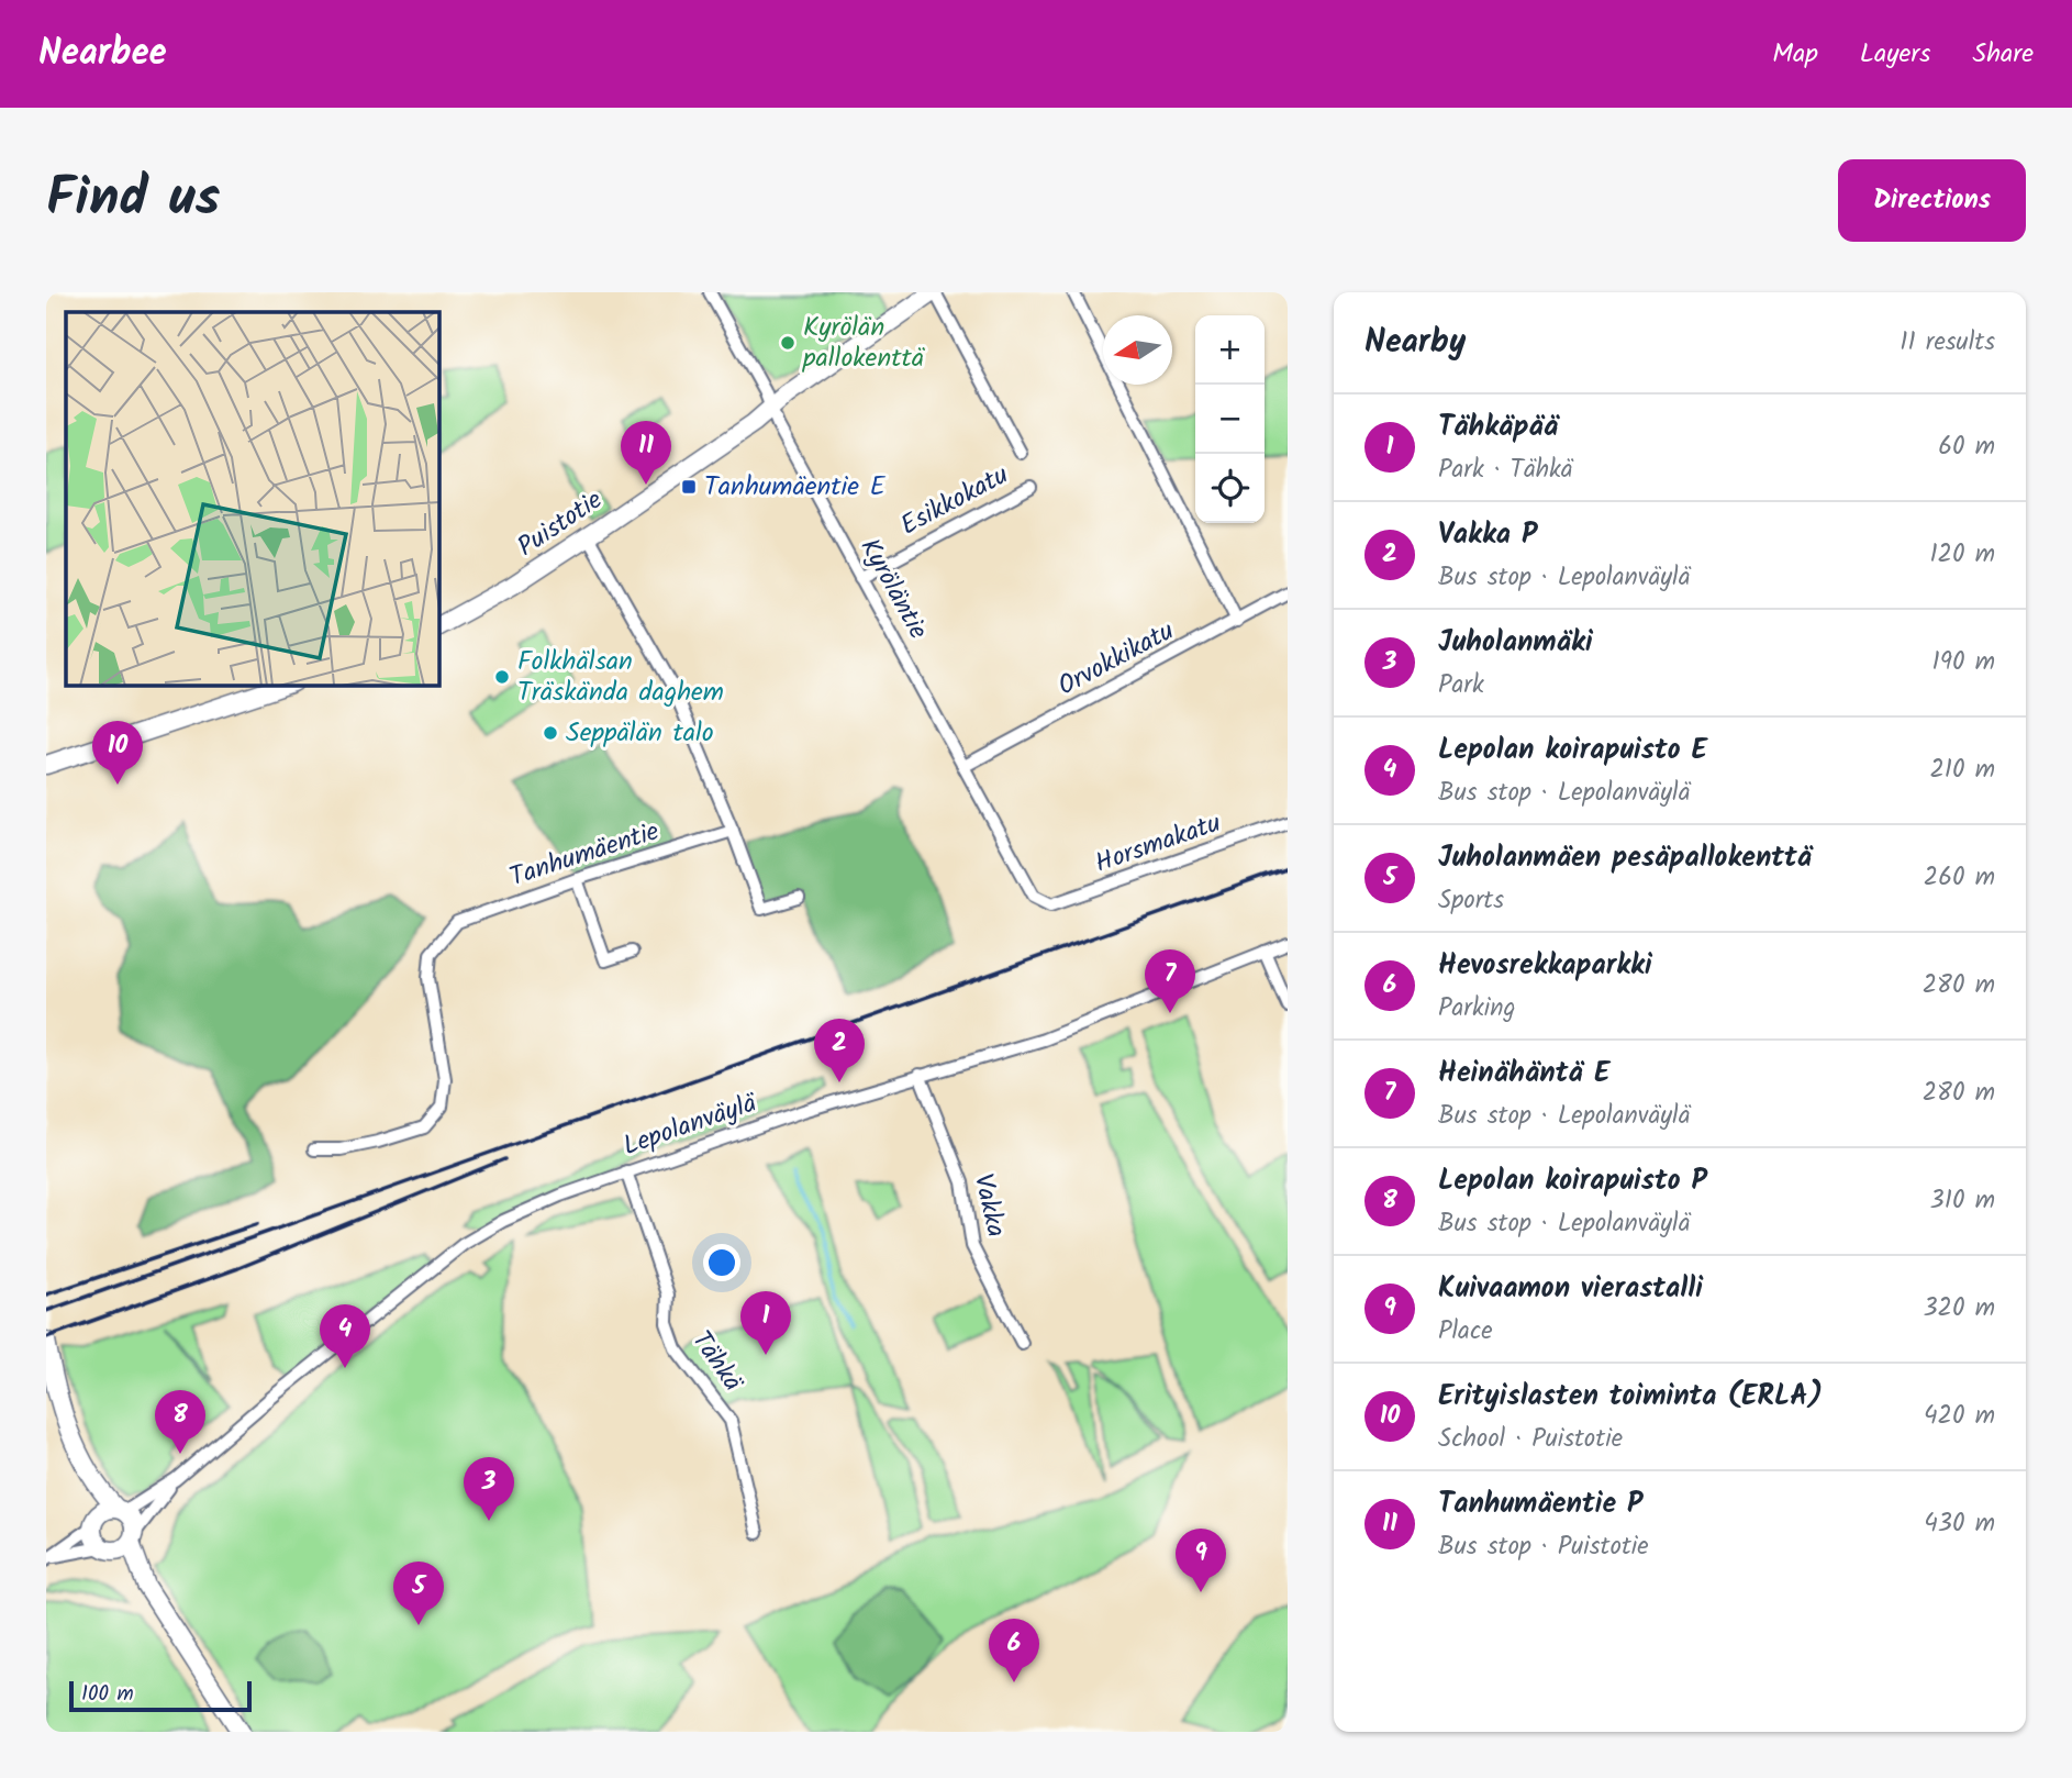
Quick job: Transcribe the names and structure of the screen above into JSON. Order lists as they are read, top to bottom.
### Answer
{
  "streets": {
    "street": [
      "Esikkokatu",
      "Puistotie",
      "Kyröläntie",
      "Orvokkikatu",
      "Horsmakatu",
      "Tanhumäentie",
      "Lepolanväylä",
      "Vakka",
      "Tähkä"
    ]
  },
  "crossings": [
    ["Esikkokatu", "Puistotie"],
    ["Esikkokatu", "Kyröläntie"],
    ["Puistotie", "Kyröläntie"],
    ["Kyröläntie", "Orvokkikatu"],
    ["Kyröläntie", "Horsmakatu"],
    ["Lepolanväylä", "Vakka"],
    ["Lepolanväylä", "Tähkä"]
  ],
  "places": {
    "other": ["Kyrölän pallokenttä", "Folkhälsan Träskända daghem", "Seppälän talo"],
    "transit": ["Tanhumäentie E"]
  },
  "scale_bar": "100 m",
  "north": "left",
  "page": {
    "header": "Nearbee",
    "nav": ["Map", "Layers", "Share"],
    "title": "Find us",
    "buttons": "Directions",
    "heading": ["Nearby", "11 results"],
    "map_buttons": ["+", "−"],
    "list": [
      {
        "mark": "1",
        "name": "Tähkäpää",
        "note": "Park · Tähkä",
        "value": "60 m"
      },
      {
        "mark": "2",
        "name": "Vakka P",
        "note": "Bus stop · Lepolanväylä",
        "value": "120 m"
      },
      {
        "mark": "3",
        "name": "Juholanmäki",
        "note": "Park",
        "value": "190 m"
      },
      {
        "mark": "4",
        "name": "Lepolan koirapuisto E",
        "note": "Bus stop · Lepolanväylä",
        "value": "210 m"
      },
      {
        "mark": "5",
        "name": "Juholanmäen pesäpallokenttä",
        "note": "Sports",
        "value": "260 m"
      },
      {
        "mark": "6",
        "name": "Hevosrekkaparkki",
        "note": "Parking",
        "value": "280 m"
      },
      {
        "mark": "7",
        "name": "Heinähäntä E",
        "note": "Bus stop · Lepolanväylä",
        "value": "280 m"
      },
      {
        "mark": "8",
        "name": "Lepolan koirapuisto P",
        "note": "Bus stop · Lepolanväylä",
        "value": "310 m"
      },
      {
        "mark": "9",
        "name": "Kuivaamon vierastalli",
        "note": "Place",
        "value": "320 m"
      },
      {
        "mark": "10",
        "name": "Erityislasten toiminta (ERLA)",
        "note": "School · Puistotie",
        "value": "420 m"
      },
      {
        "mark": "11",
        "name": "Tanhumäentie P",
        "note": "Bus stop · Puistotie",
        "value": "430 m"
      }
    ],
    "pins": [
      "11",
      "10",
      "7",
      "2",
      "1",
      "4",
      "8",
      "3",
      "9",
      "5",
      "6"
    ],
    "scale": "100 m"
  }
}
